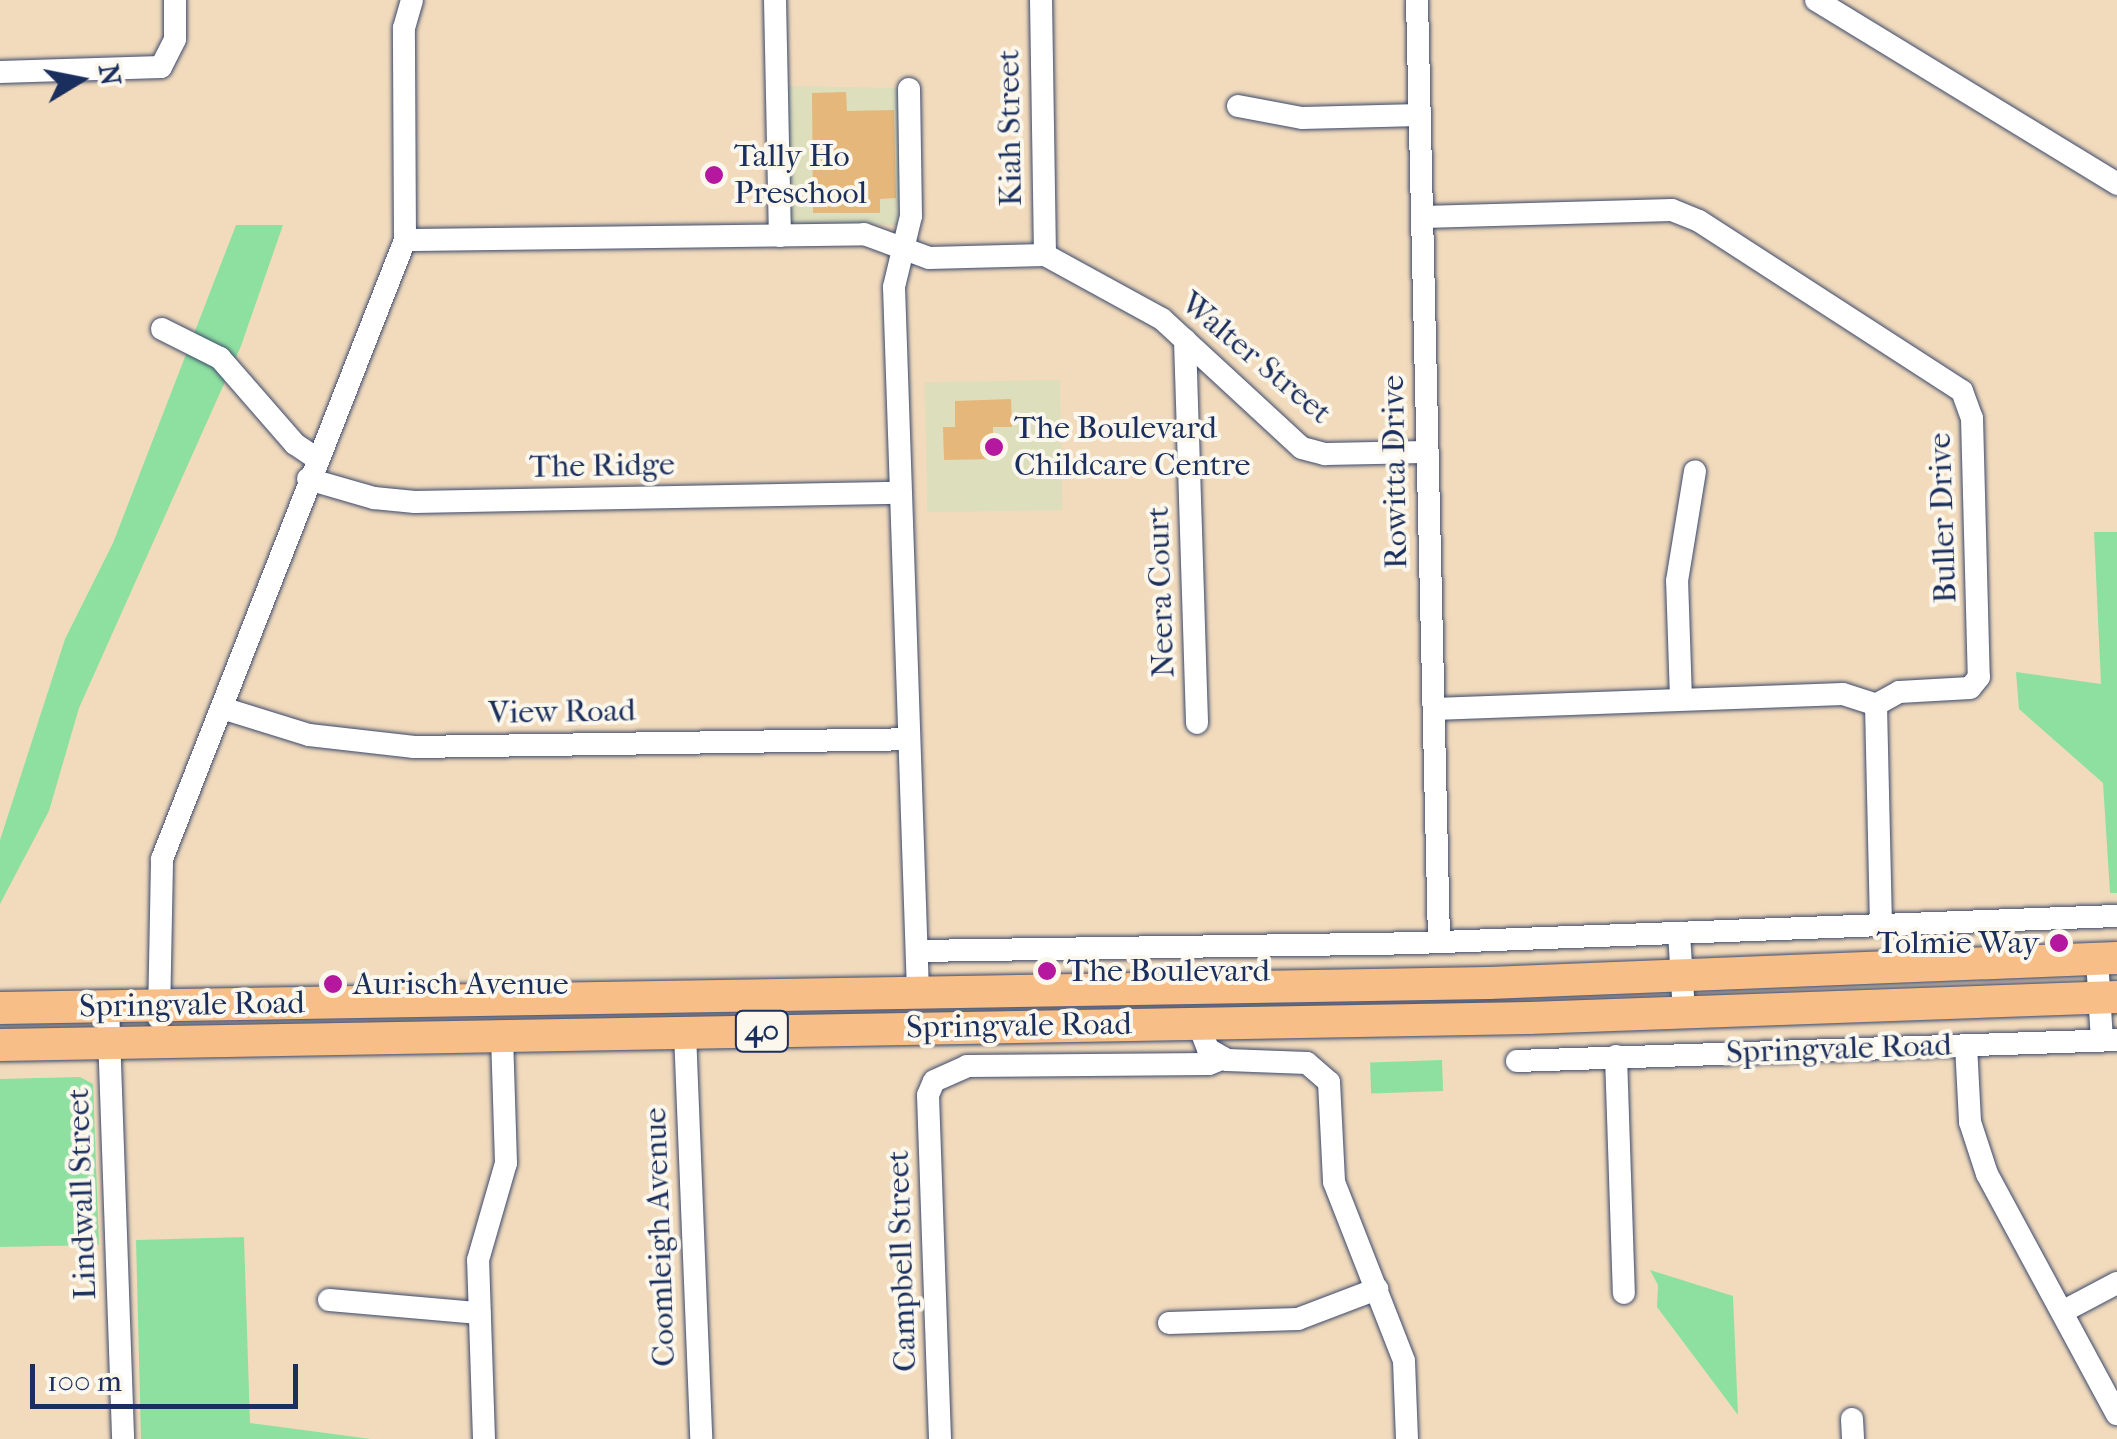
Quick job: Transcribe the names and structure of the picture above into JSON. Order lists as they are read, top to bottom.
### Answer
{
  "streets": {
    "highway": ["Springvale Road", "40"],
    "street": [
      "Kiah Street",
      "Walter Street",
      "The Ridge",
      "Rowitta Drive",
      "Buller Drive",
      "Neera Court",
      "View Road",
      "Lindwall Street",
      "Coomleigh Avenue",
      "Campbell Street"
    ]
  },
  "crossings": [
    ["Kiah Street", "Walter Street"],
    ["Walter Street", "Rowitta Drive"],
    ["Walter Street", "Neera Court"],
    ["Rowitta Drive", "Buller Drive"],
    ["Springvale Road", "Lindwall Street"],
    ["Springvale Road", "Coomleigh Avenue"],
    ["Springvale Road", "Campbell Street"]
  ],
  "places": [
    "Tally Ho Preschool",
    "The Boulevard Childcare Centre",
    "Tolmie Way",
    "The Boulevard",
    "Aurisch Avenue"
  ],
  "scale_bar": "100 m",
  "north": "right"
}
